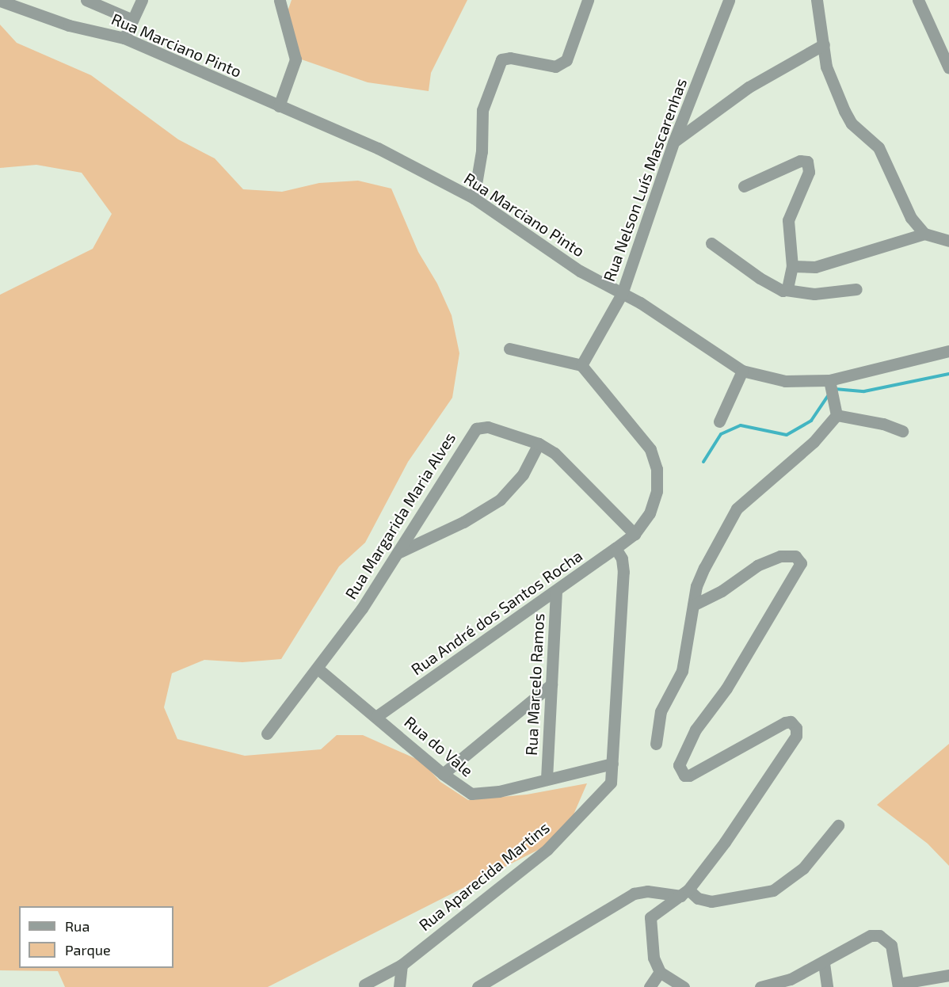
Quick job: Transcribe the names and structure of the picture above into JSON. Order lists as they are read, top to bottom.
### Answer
{
  "streets": {
    "street": [
      "Rua Marciano Pinto",
      "Rua Nelson Luís Mascarenhas",
      "Rua Margarida Maria Alves",
      "Rua André dos Santos Rocha",
      "Rua Marcelo Ramos",
      "Rua do Vale",
      "Rua Aparecida Martins"
    ]
  },
  "crossings": [
    ["Rua Marciano Pinto", "Rua Nelson Luís Mascarenhas"],
    ["Rua Margarida Maria Alves", "Rua André dos Santos Rocha"],
    ["Rua Margarida Maria Alves", "Rua do Vale"],
    ["Rua André dos Santos Rocha", "Rua Marcelo Ramos"],
    ["Rua André dos Santos Rocha", "Rua do Vale"],
    ["Rua André dos Santos Rocha", "Rua Aparecida Martins"],
    ["Rua Marcelo Ramos", "Rua do Vale"],
    ["Rua do Vale", "Rua Aparecida Martins"]
  ],
  "legend": ["Rua", "Parque"]
}
